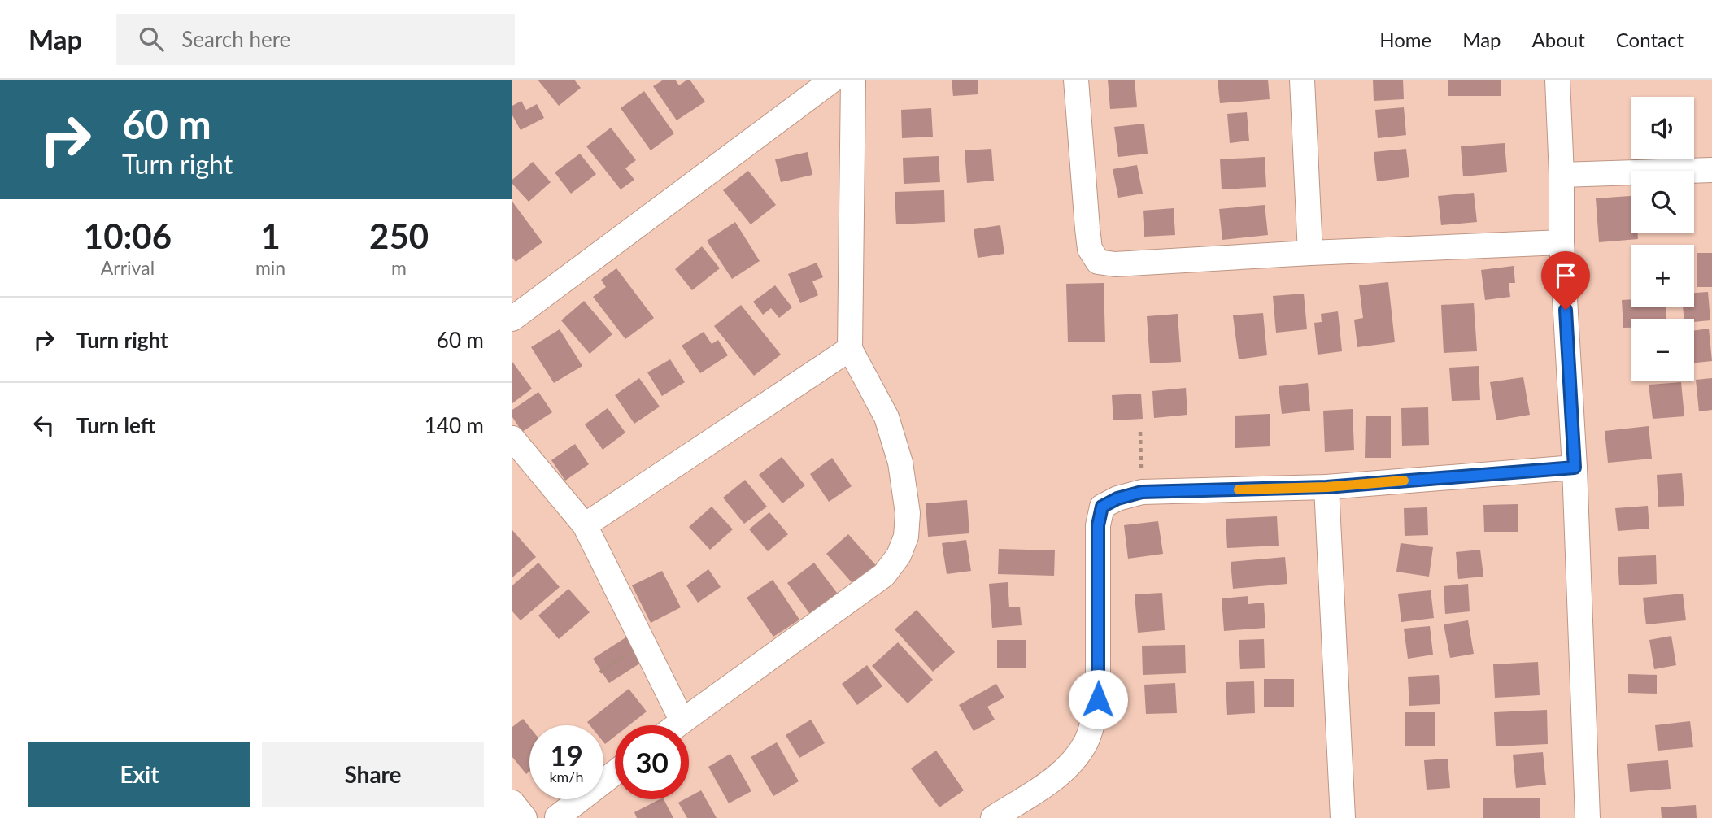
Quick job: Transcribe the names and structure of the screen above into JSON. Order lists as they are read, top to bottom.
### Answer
{
  "page": {
    "header": "Map",
    "search": "Search here",
    "nav": [
      "Home",
      "Map",
      "About",
      "Contact"
    ],
    "turn": ["60 m", "Turn right"],
    "map_buttons": ["+", "−"],
    "eta": [
      "10:06",
      "Arrival",
      "1",
      "min",
      "250",
      "m"
    ],
    "list": [
      {
        "name": "Turn right",
        "value": "60 m"
      },
      {
        "name": "Turn left",
        "value": "140 m"
      }
    ],
    "speed": "19 km/h",
    "limit": "30",
    "buttons": ["Exit", "Share"]
  }
}
